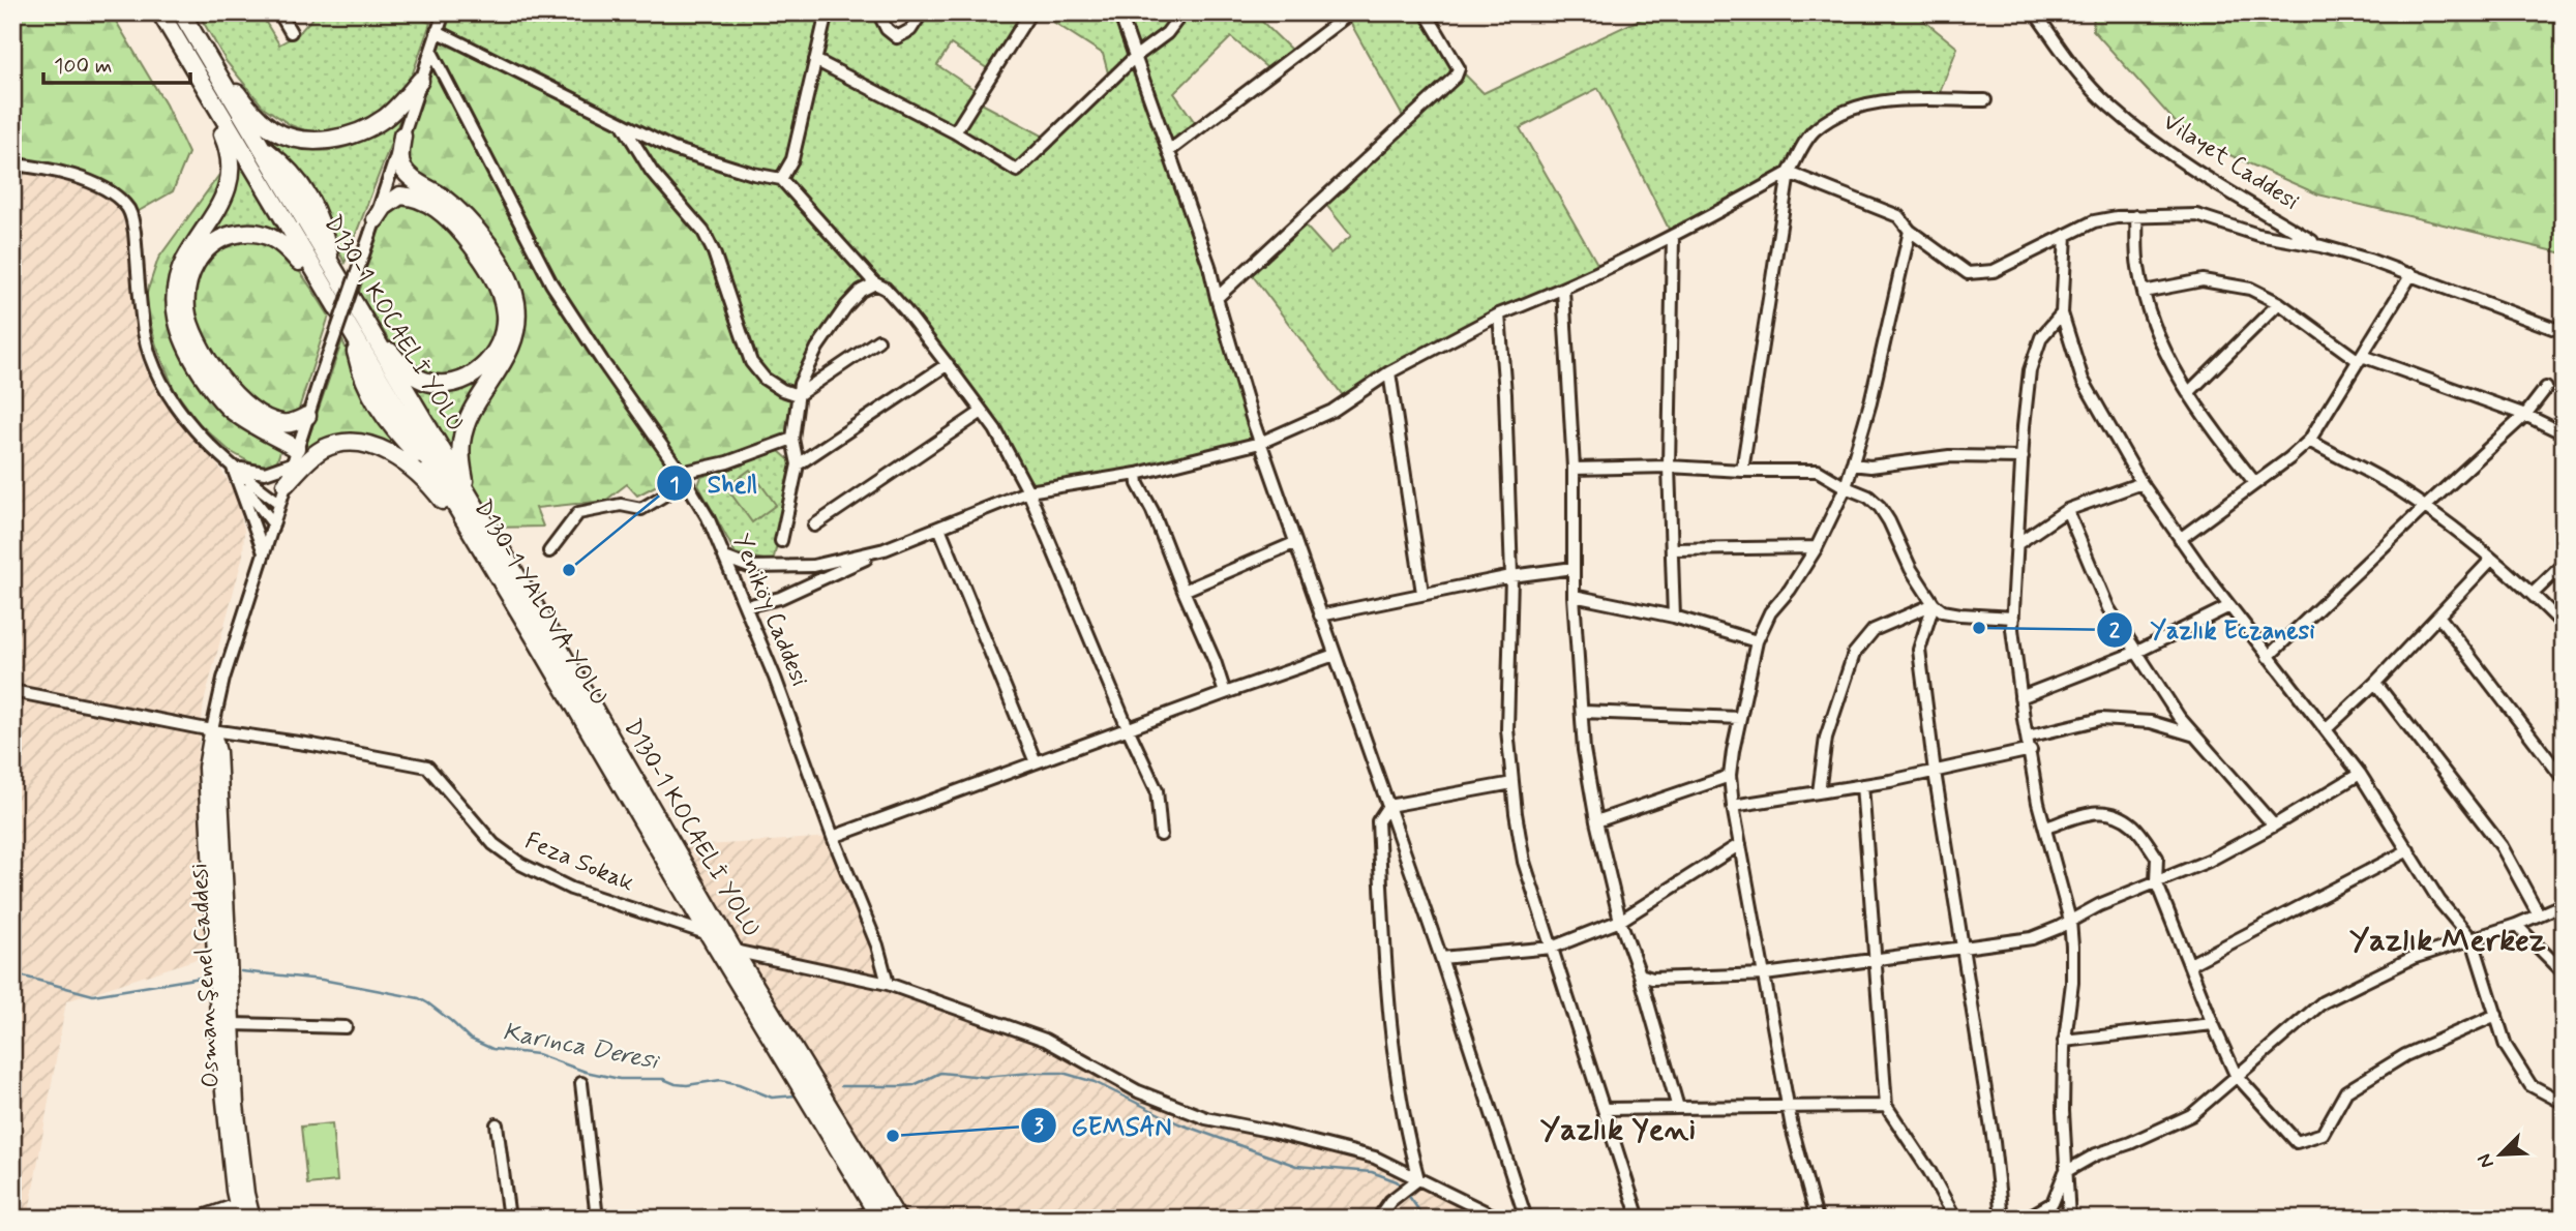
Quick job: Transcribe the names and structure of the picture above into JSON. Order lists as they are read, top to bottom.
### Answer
{
  "streets": {
    "highway": ["D130-1 KOCAELİ YOLU", "D130-1 YALOVA YOLU"],
    "main road": ["Osman Şenel Caddesi"],
    "street": ["Vilayet Caddesi", "Yeniköy Caddesi", "Feza Sokak"]
  },
  "crossings": [
    ["D130-1 YALOVA YOLU", "Feza Sokak"],
    ["Yeniköy Caddesi", "Osman Şenel Caddesi"],
    ["Feza Sokak", "Osman Şenel Caddesi"]
  ],
  "districts": ["Yazlık Merkez", "Yazlık Yeni"],
  "water": ["Karınca Deresi"],
  "places": ["Shell", "Yazlık Eczanesi", "GEMSAN"],
  "scale_bar": "100 m",
  "north": "bottom left"
}
